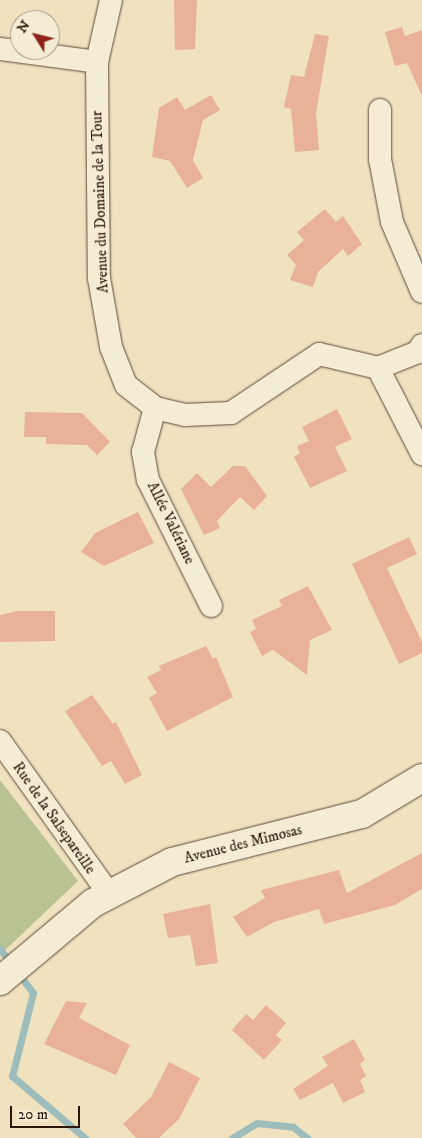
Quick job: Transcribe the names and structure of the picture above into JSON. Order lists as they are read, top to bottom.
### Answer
{
  "streets": {
    "street": [
      "Avenue du Domaine de la Tour",
      "Allée Valériane",
      "Rue de la Salsepareille",
      "Avenue des Mimosas"
    ]
  },
  "crossings": [
    ["Avenue du Domaine de la Tour", "Allée Valériane"],
    ["Rue de la Salsepareille", "Avenue des Mimosas"]
  ],
  "scale_bar": "20 m",
  "north": "top left"
}
